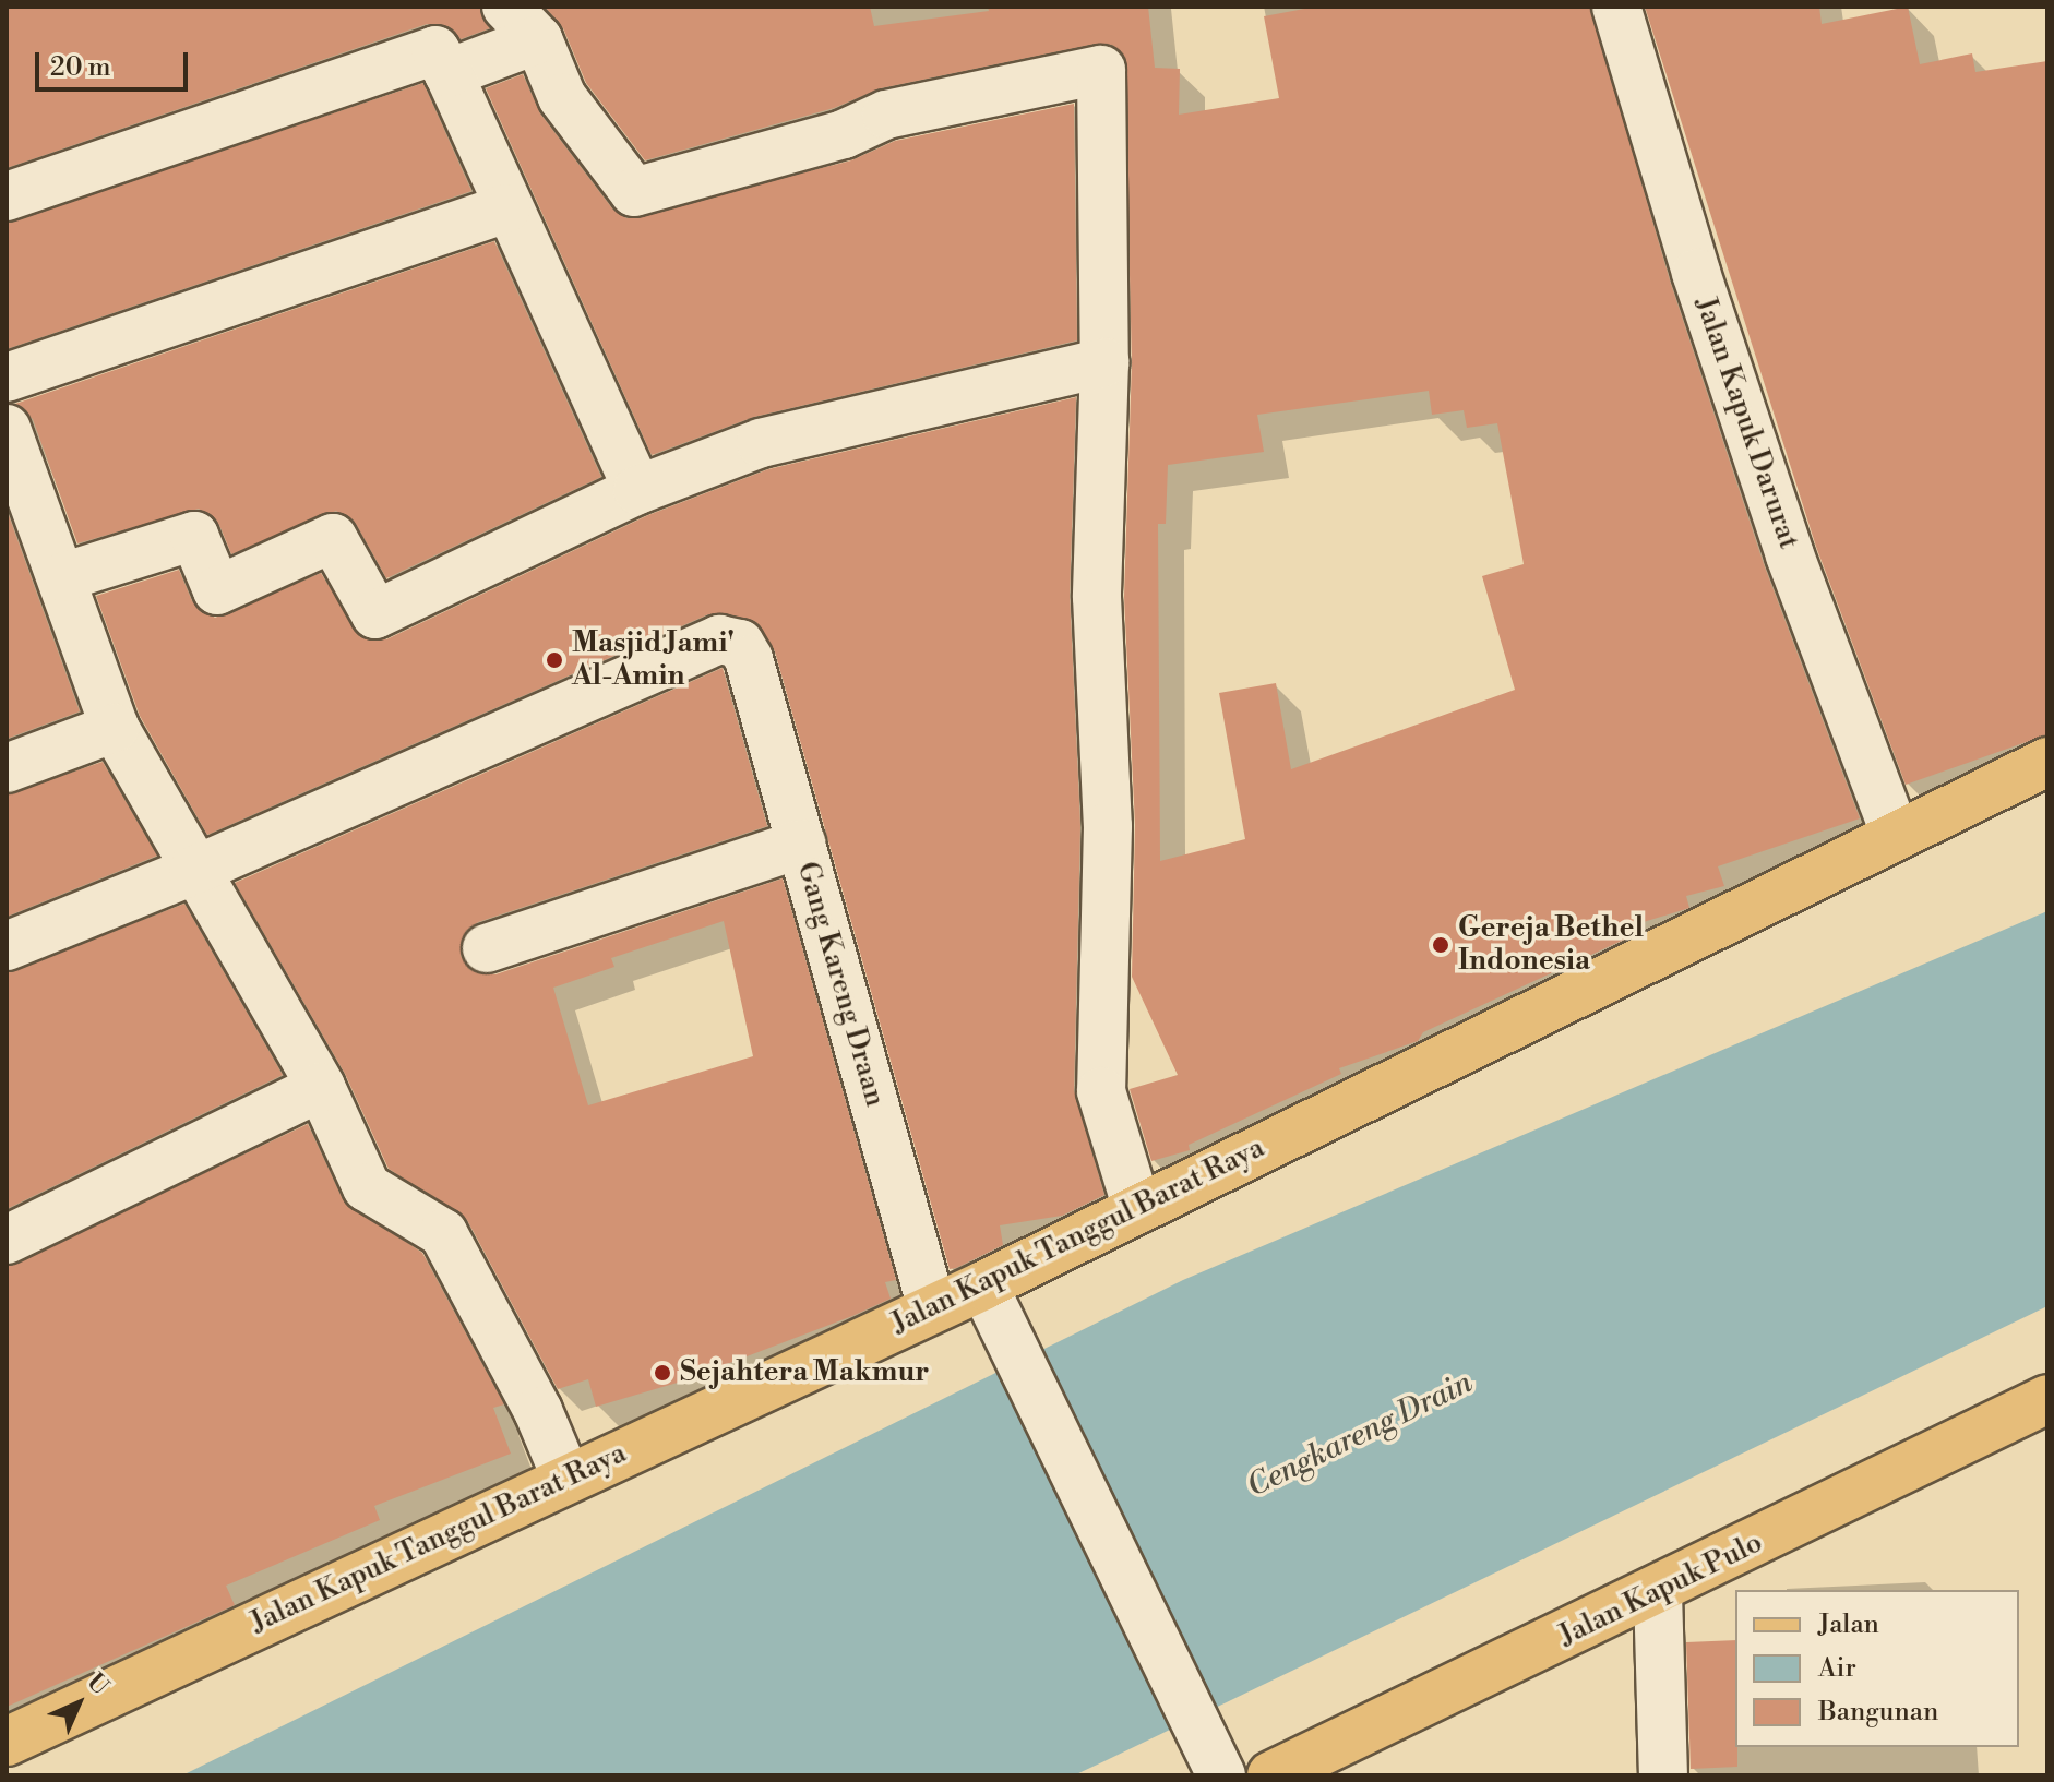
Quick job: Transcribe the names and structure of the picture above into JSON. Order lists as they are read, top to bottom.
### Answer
{
  "streets": {
    "main road": ["Jalan Kapuk Tanggul Barat Raya", "Jalan Kapuk Pulo"],
    "street": ["Jalan Kapuk Darurat", "Gang Kareng Draan"]
  },
  "crossings": [
    ["Jalan Kapuk Darurat", "Jalan Kapuk Tanggul Barat Raya"],
    ["Gang Kareng Draan", "Jalan Kapuk Tanggul Barat Raya"]
  ],
  "water": ["Cengkareng Drain"],
  "places": ["Masjid Jami' Al-Amin", "Gereja Bethel Indonesia", "Sejahtera Makmur"],
  "legend": ["Jalan", "Air", "Bangunan"],
  "scale_bar": "20 m",
  "north": "top right"
}
